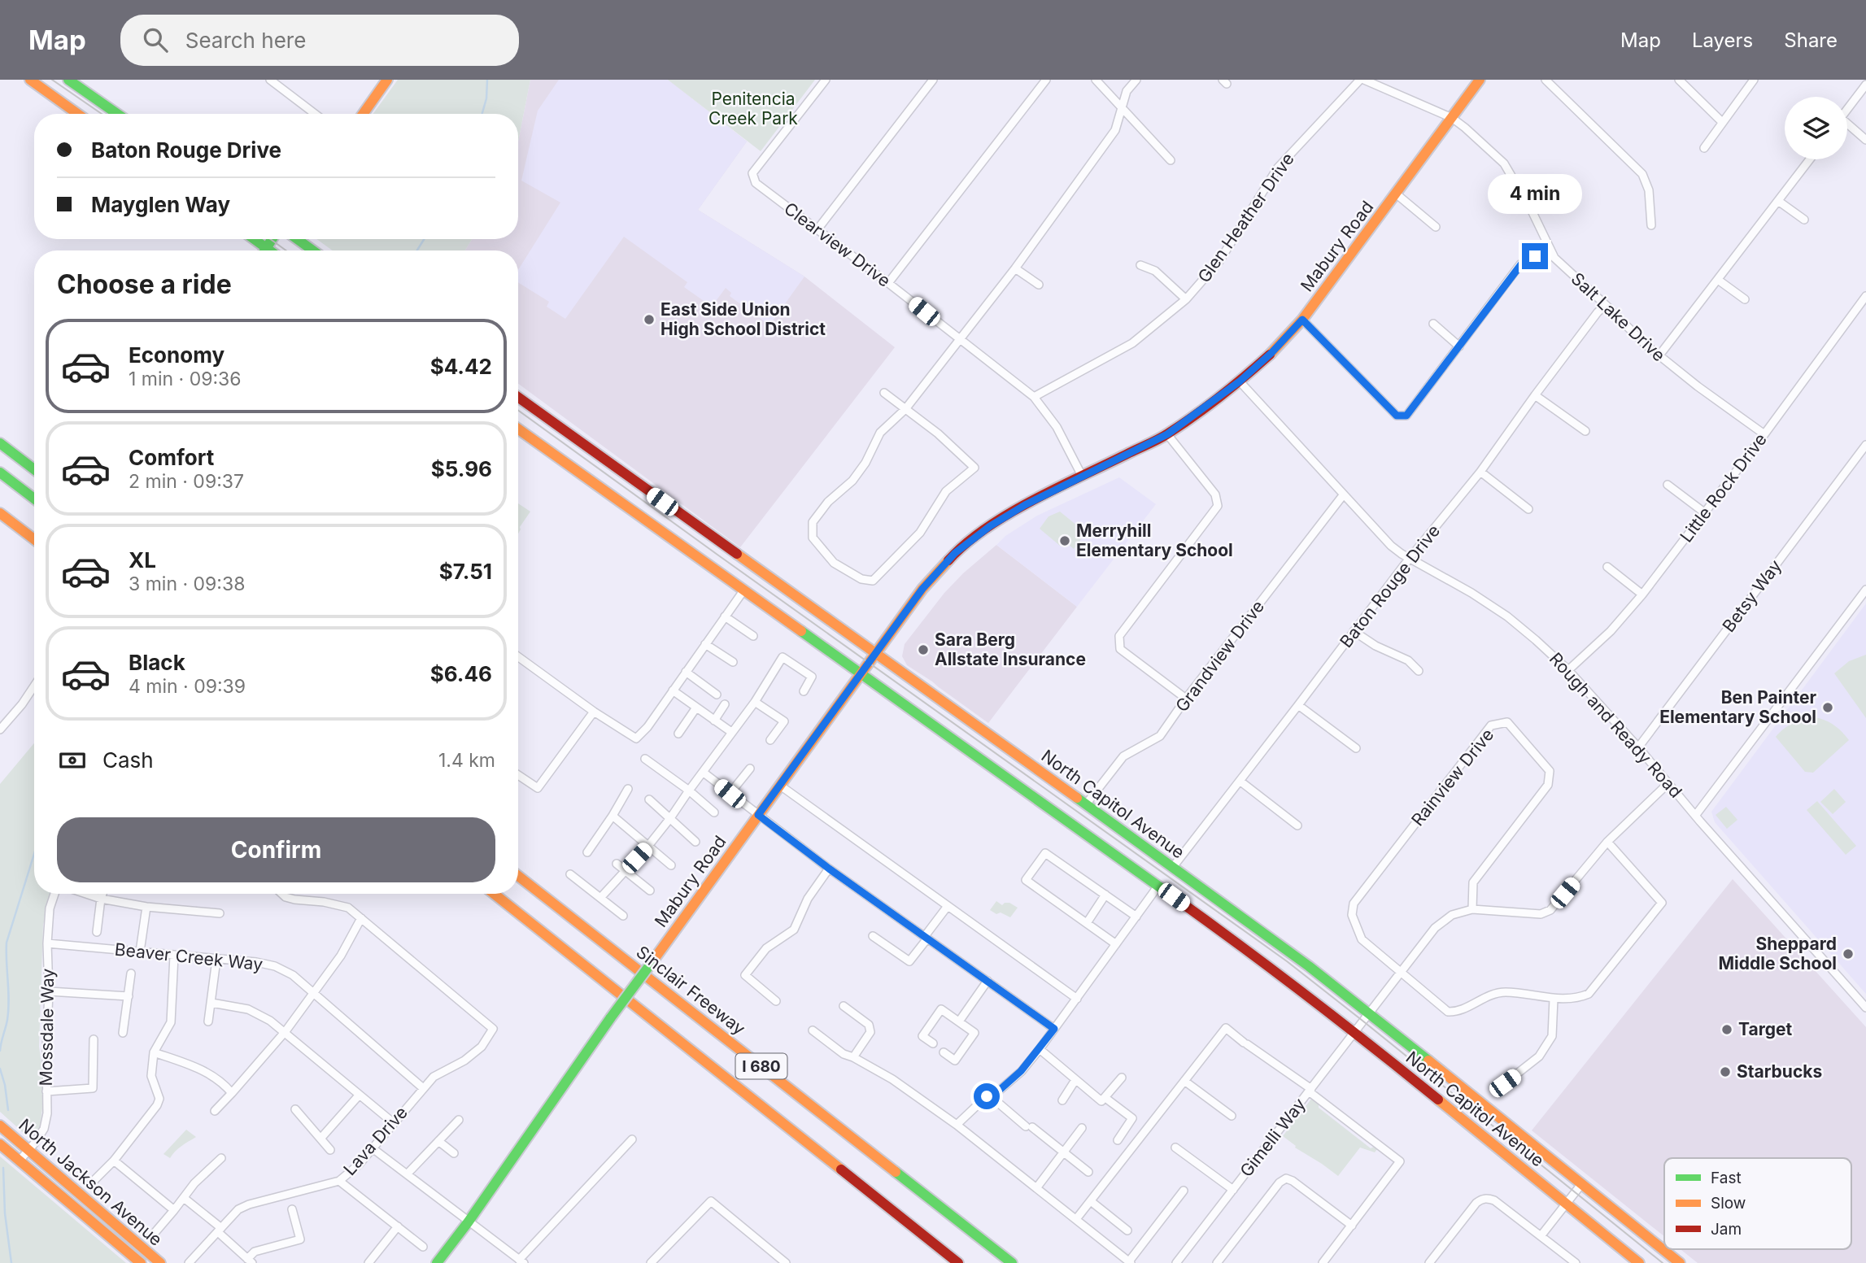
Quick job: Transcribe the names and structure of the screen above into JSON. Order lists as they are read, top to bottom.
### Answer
{
  "streets": {
    "main road": [
      "Mabury Road",
      "North Capitol Avenue",
      "Sinclair Freeway",
      "I 680",
      "North Jackson Avenue"
    ],
    "street": [
      "Glen Heather Drive",
      "Clearview Drive",
      "Salt Lake Drive",
      "Little Rock Drive",
      "Baton Rouge Drive",
      "Betsy Way",
      "Grandview Drive",
      "Rough and Ready Road",
      "Rainview Drive",
      "Beaver Creek Way",
      "Mossdale Way",
      "Gimelli Way",
      "Lava Drive"
    ]
  },
  "crossings": [
    ["Glen Heather Drive", "Clearview Drive"],
    ["Glen Heather Drive", "Salt Lake Drive"],
    ["Clearview Drive", "Mabury Road"],
    ["Mabury Road", "Salt Lake Drive"],
    ["Mabury Road", "Rough and Ready Road"],
    ["Mabury Road", "North Capitol Avenue"],
    ["Salt Lake Drive", "Little Rock Drive"],
    ["Salt Lake Drive", "Baton Rouge Drive"],
    ["Little Rock Drive", "Rough and Ready Road"],
    ["Baton Rouge Drive", "Rough and Ready Road"],
    ["Baton Rouge Drive", "North Capitol Avenue"],
    ["Betsy Way", "Rough and Ready Road"],
    ["Grandview Drive", "Rough and Ready Road"],
    ["Grandview Drive", "North Capitol Avenue"],
    ["Rainview Drive", "Gimelli Way"],
    ["North Capitol Avenue", "Gimelli Way"],
    ["Beaver Creek Way", "Mossdale Way"],
    ["Beaver Creek Way", "Lava Drive"],
    ["Mossdale Way", "North Jackson Avenue"]
  ],
  "parks": ["Penitencia Creek Park"],
  "places": [
    "East Side Union High School District",
    "Merryhill Elementary School",
    "Sara Berg Allstate Insurance",
    "Ben Painter Elementary School",
    "Sheppard Middle School",
    "Target",
    "Starbucks"
  ],
  "legend": ["Fast", "Slow", "Jam"],
  "page": {
    "header": "Map",
    "search": "Search here",
    "nav": ["Map", "Layers", "Share"],
    "banner": ["Baton Rouge Drive", "Mayglen Way"],
    "bubble": "4 min",
    "heading": "Choose a ride",
    "list": [
      {
        "name": "Economy",
        "note": "1 min · 09:36",
        "value": "$4.42"
      },
      {
        "name": "Comfort",
        "note": "2 min · 09:37",
        "value": "$5.96"
      },
      {
        "name": "XL",
        "note": "3 min · 09:38",
        "value": "$7.51"
      },
      {
        "name": "Black",
        "note": "4 min · 09:39",
        "value": "$6.46"
      }
    ],
    "pay": ["Cash", "1.4 km"],
    "buttons": "Confirm"
  }
}
